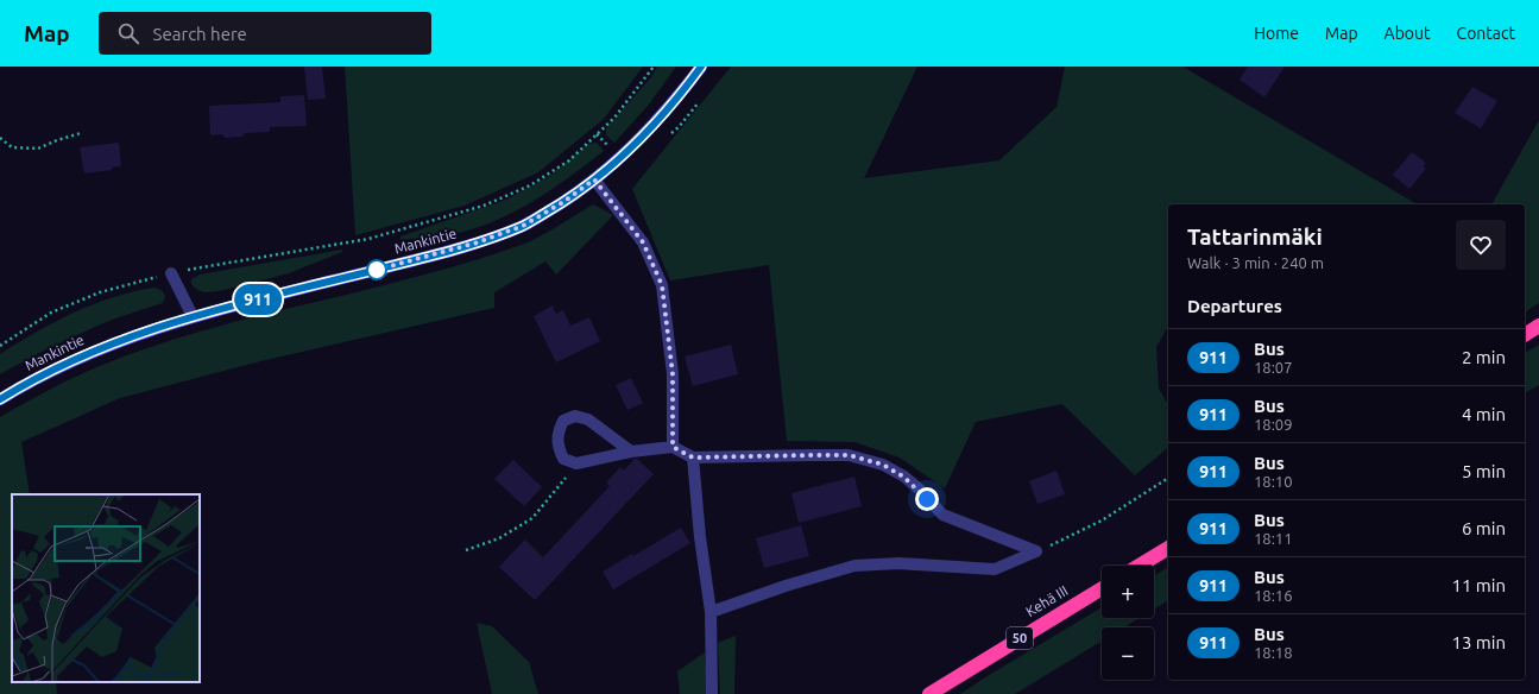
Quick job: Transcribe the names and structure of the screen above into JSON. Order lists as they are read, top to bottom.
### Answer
{
  "streets": {
    "highway": ["Kehä III", "50"],
    "street": ["Mankintie"]
  },
  "lines": ["bus line 911"],
  "page": {
    "header": "Map",
    "search": "Search here",
    "nav": [
      "Home",
      "Map",
      "About",
      "Contact"
    ],
    "on_map": "911",
    "heading": [
      ["Tattarinmäki", "Walk · 3 min · 240 m"],
      "Departures"
    ],
    "list": [
      {
        "mark": "911",
        "name": "Bus",
        "note": "18:07",
        "value": "2 min"
      },
      {
        "mark": "911",
        "name": "Bus",
        "note": "18:09",
        "value": "4 min"
      },
      {
        "mark": "911",
        "name": "Bus",
        "note": "18:10",
        "value": "5 min"
      },
      {
        "mark": "911",
        "name": "Bus",
        "note": "18:11",
        "value": "6 min"
      },
      {
        "mark": "911",
        "name": "Bus",
        "note": "18:16",
        "value": "11 min"
      },
      {
        "mark": "911",
        "name": "Bus",
        "note": "18:18",
        "value": "13 min"
      }
    ],
    "map_buttons": ["+", "−"]
  }
}
